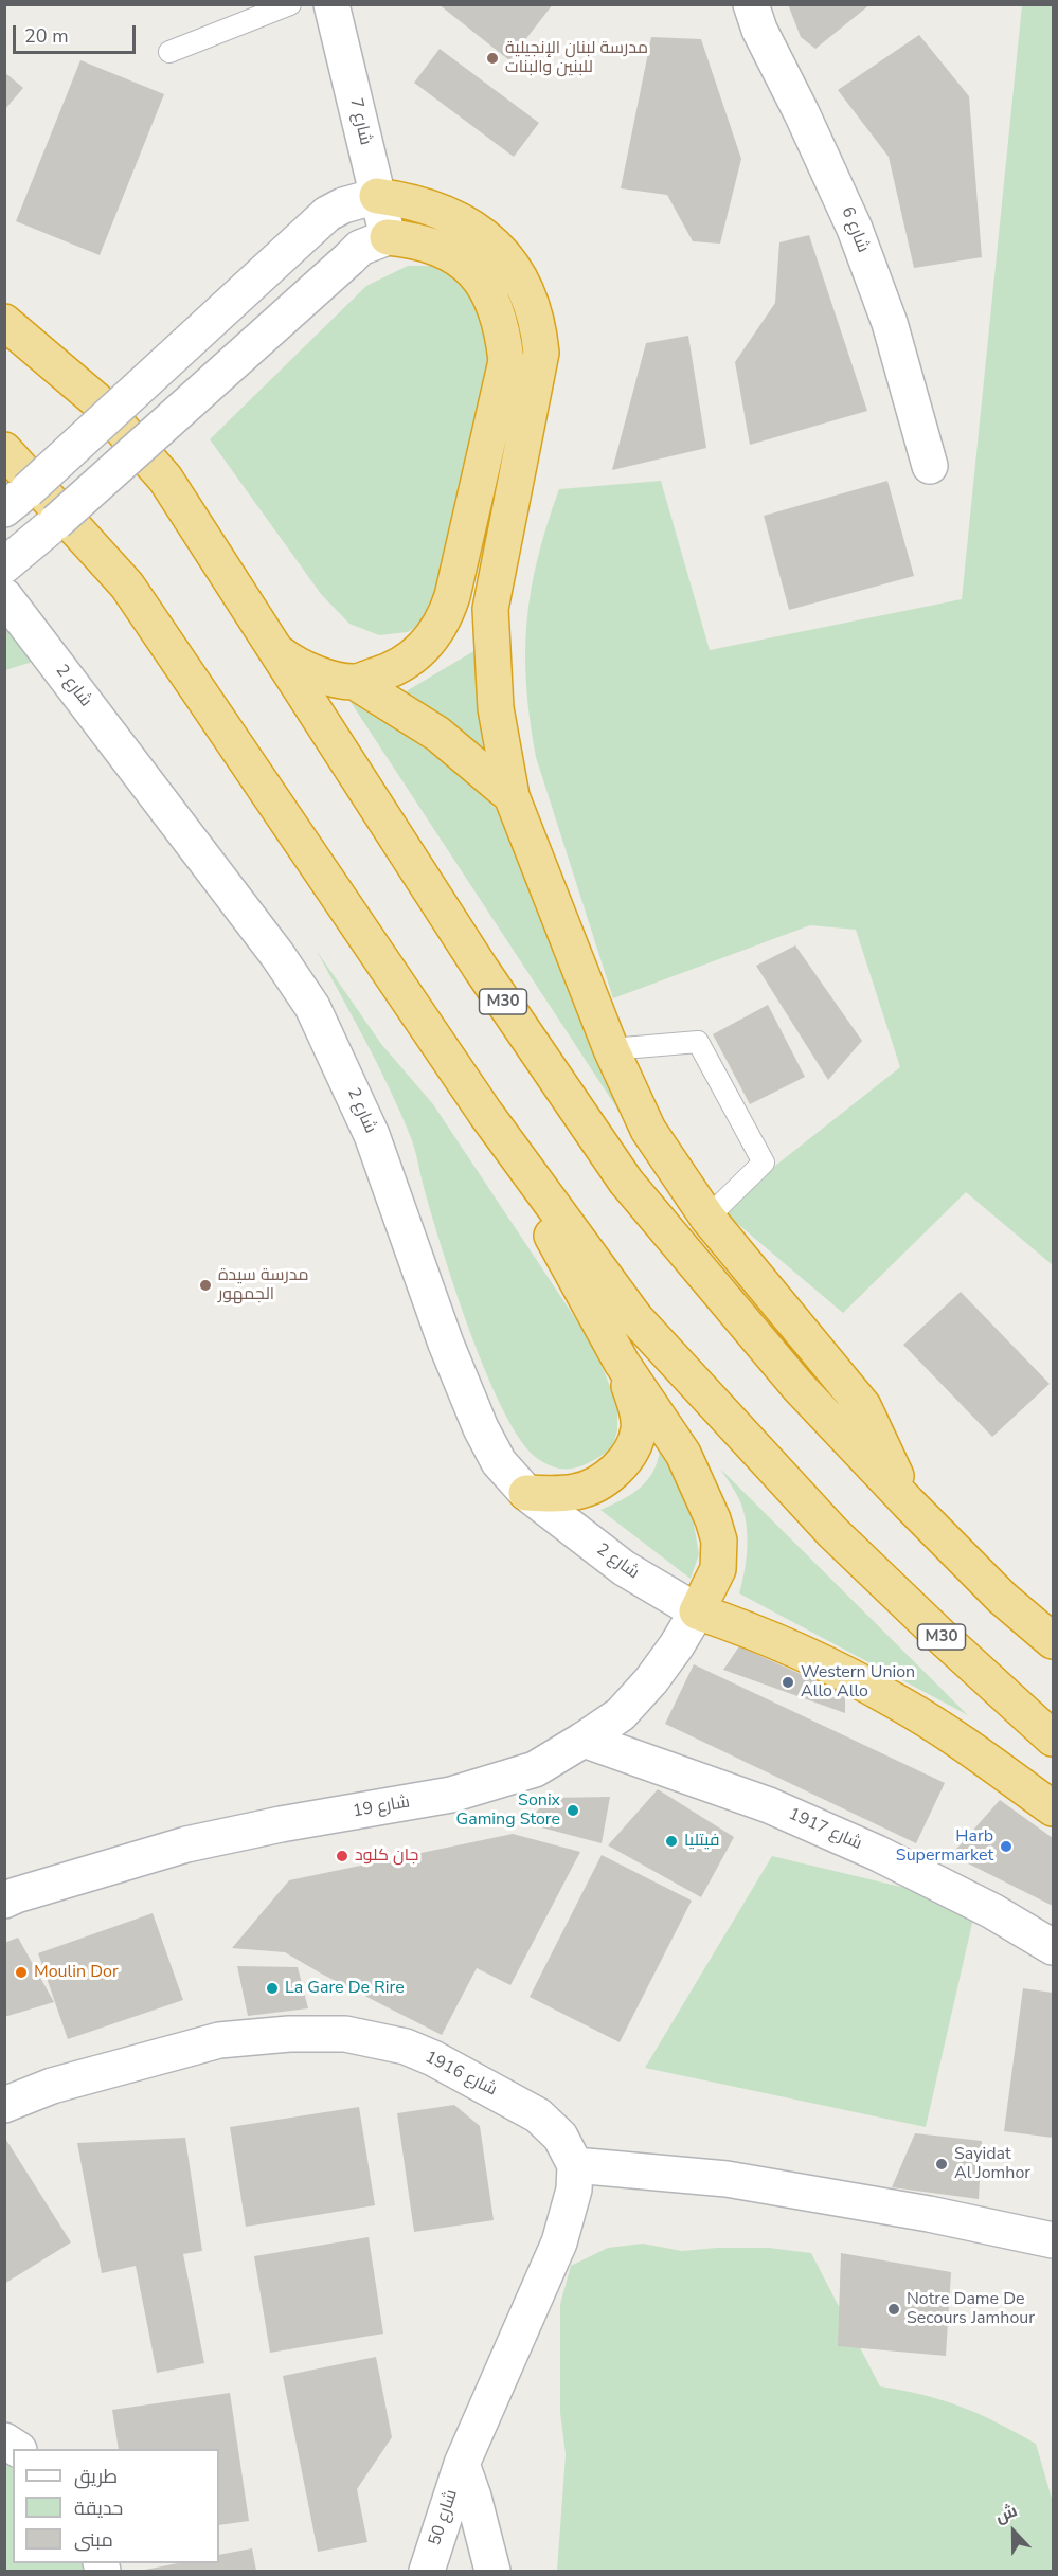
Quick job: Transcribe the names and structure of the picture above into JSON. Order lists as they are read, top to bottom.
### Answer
{
  "streets": {
    "highway": ["M30"],
    "street": [
      "شارع 7",
      "شارع 6",
      "شارع 2",
      "شارع 19",
      "شارع 1917",
      "شارع 1916",
      "شارع 50"
    ]
  },
  "crossings": [
    ["شارع 2", "شارع 19"],
    ["شارع 19", "شارع 1917"]
  ],
  "places": [
    "مدرسة لبنان الإنجيلية للبنين والبنات",
    "مدرسة سيدة الجمهور",
    "Western Union Allo Allo",
    "Sonix Gaming Store",
    "فيتليا",
    "Harb Supermarket",
    "جان كلود",
    "Moulin Dor",
    "La Gare De Rire",
    "Sayidat Al Jomhor",
    "Notre Dame De Secours Jamhour"
  ],
  "legend": ["طريق", "حديقة", "مبنى"],
  "scale_bar": "20 m",
  "north": "top"
}
